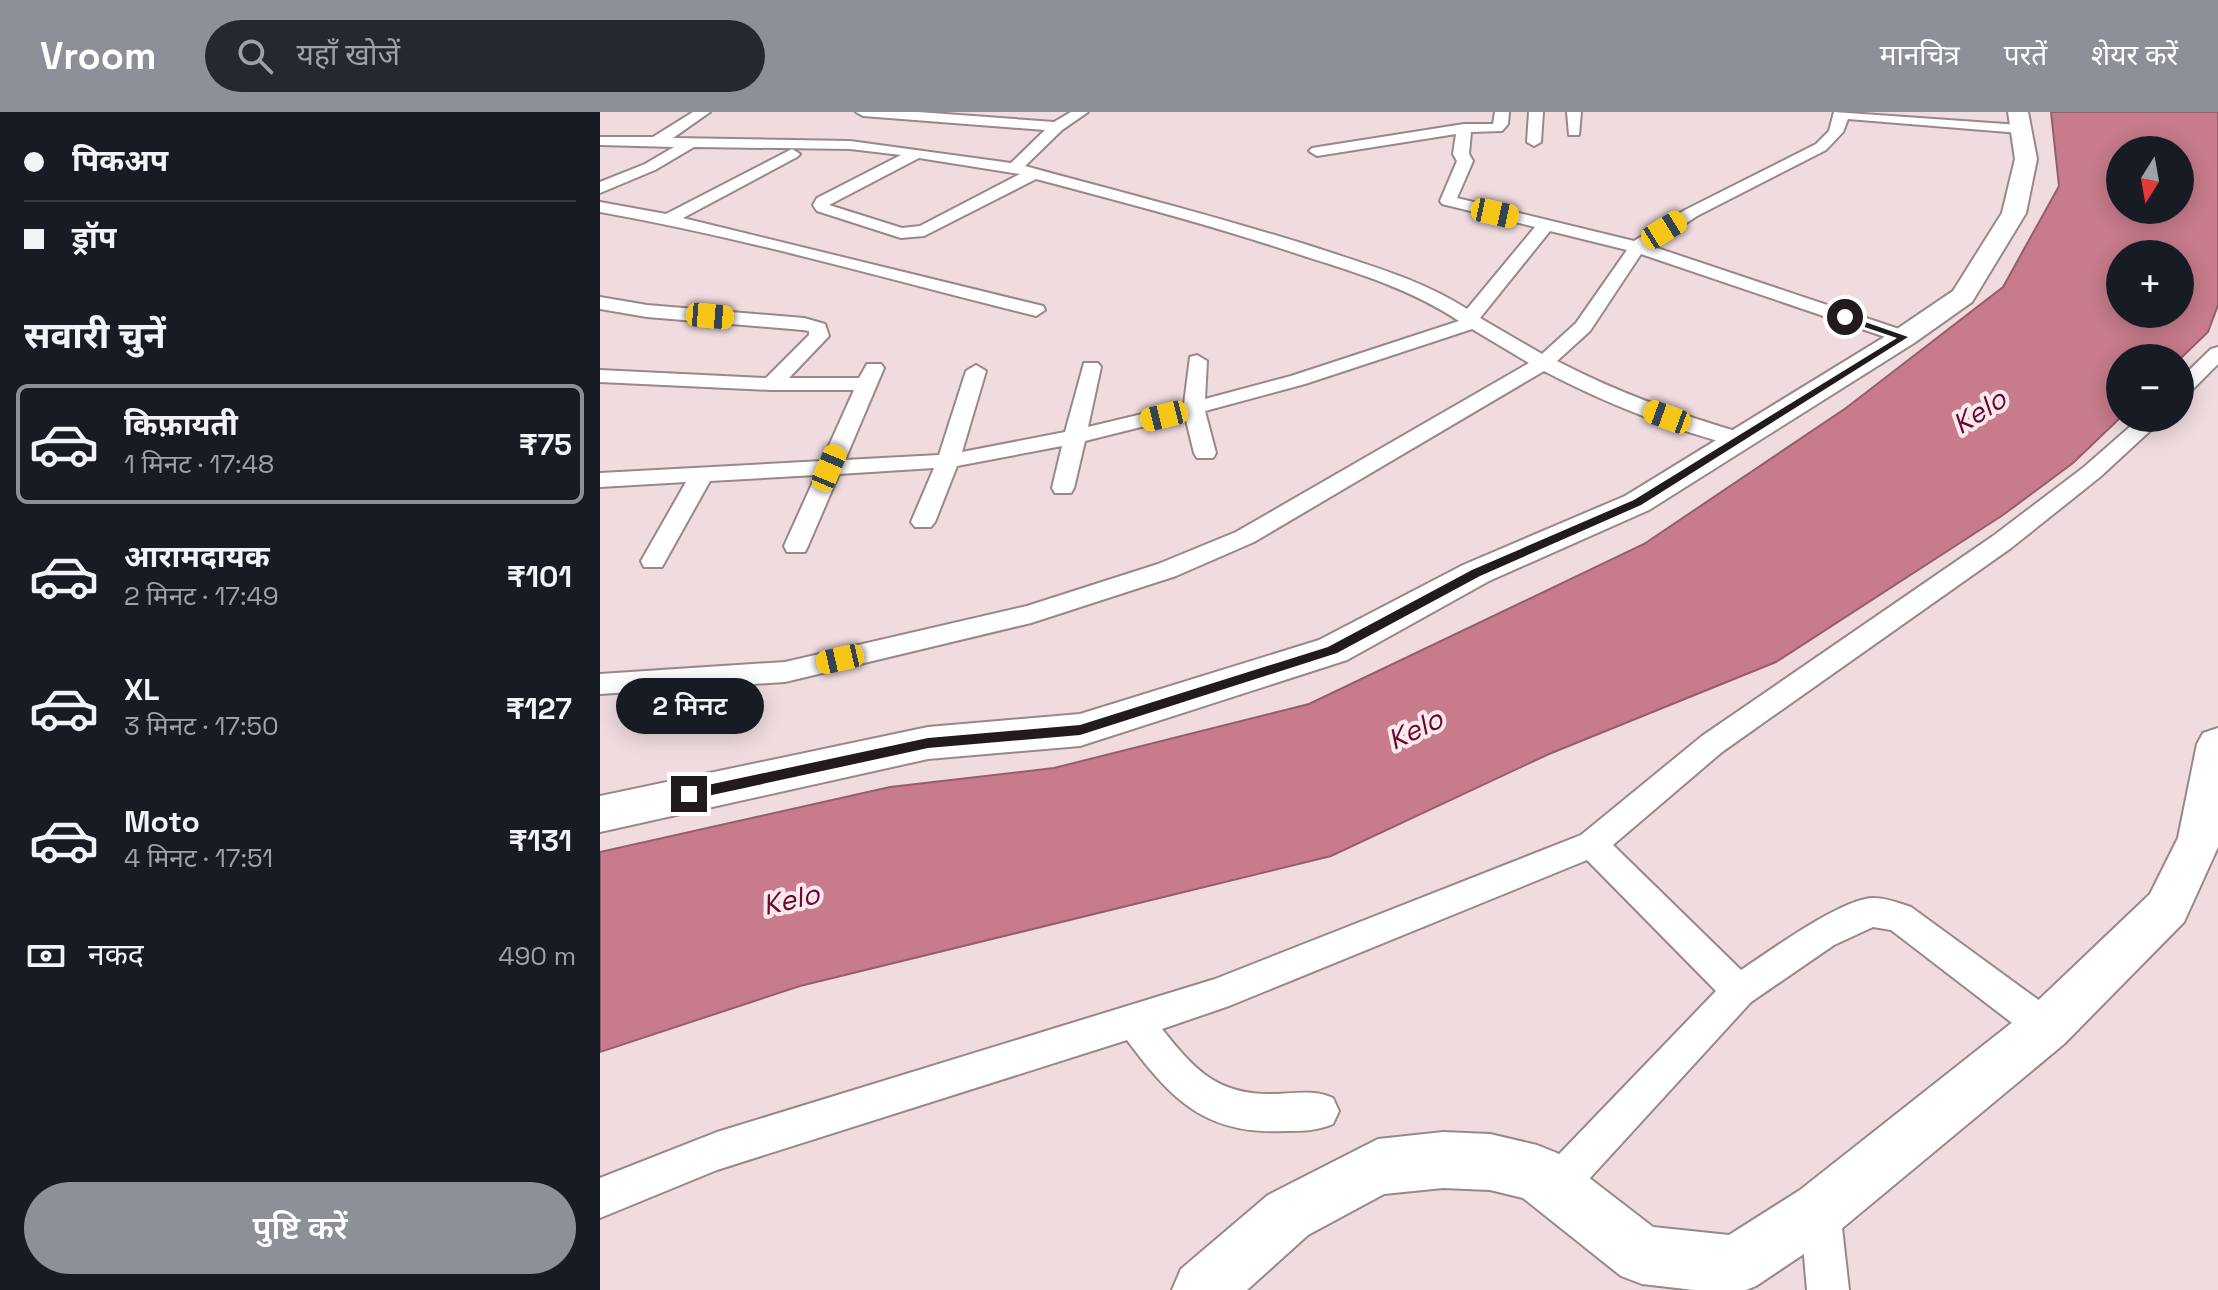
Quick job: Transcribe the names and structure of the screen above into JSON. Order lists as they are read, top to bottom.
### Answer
{
  "water": ["Kelo"],
  "north": "bottom",
  "page": {
    "header": "Vroom",
    "search": "यहाँ खोजें",
    "nav": ["मानचित्र", "परतें", "शेयर करें"],
    "banner": ["पिकअप", "ड्रॉप"],
    "map_buttons": ["+", "−"],
    "heading": "सवारी चुनें",
    "list": [
      {
        "name": "किफ़ायती",
        "note": "1 मिनट · 17:48",
        "value": "₹75"
      },
      {
        "name": "आरामदायक",
        "note": "2 मिनट · 17:49",
        "value": "₹101"
      },
      {
        "name": "XL",
        "note": "3 मिनट · 17:50",
        "value": "₹127"
      },
      {
        "name": "Moto",
        "note": "4 मिनट · 17:51",
        "value": "₹131"
      }
    ],
    "bubble": "2 मिनट",
    "pay": ["नकद", "490 m"],
    "buttons": "पुष्टि करें"
  }
}
